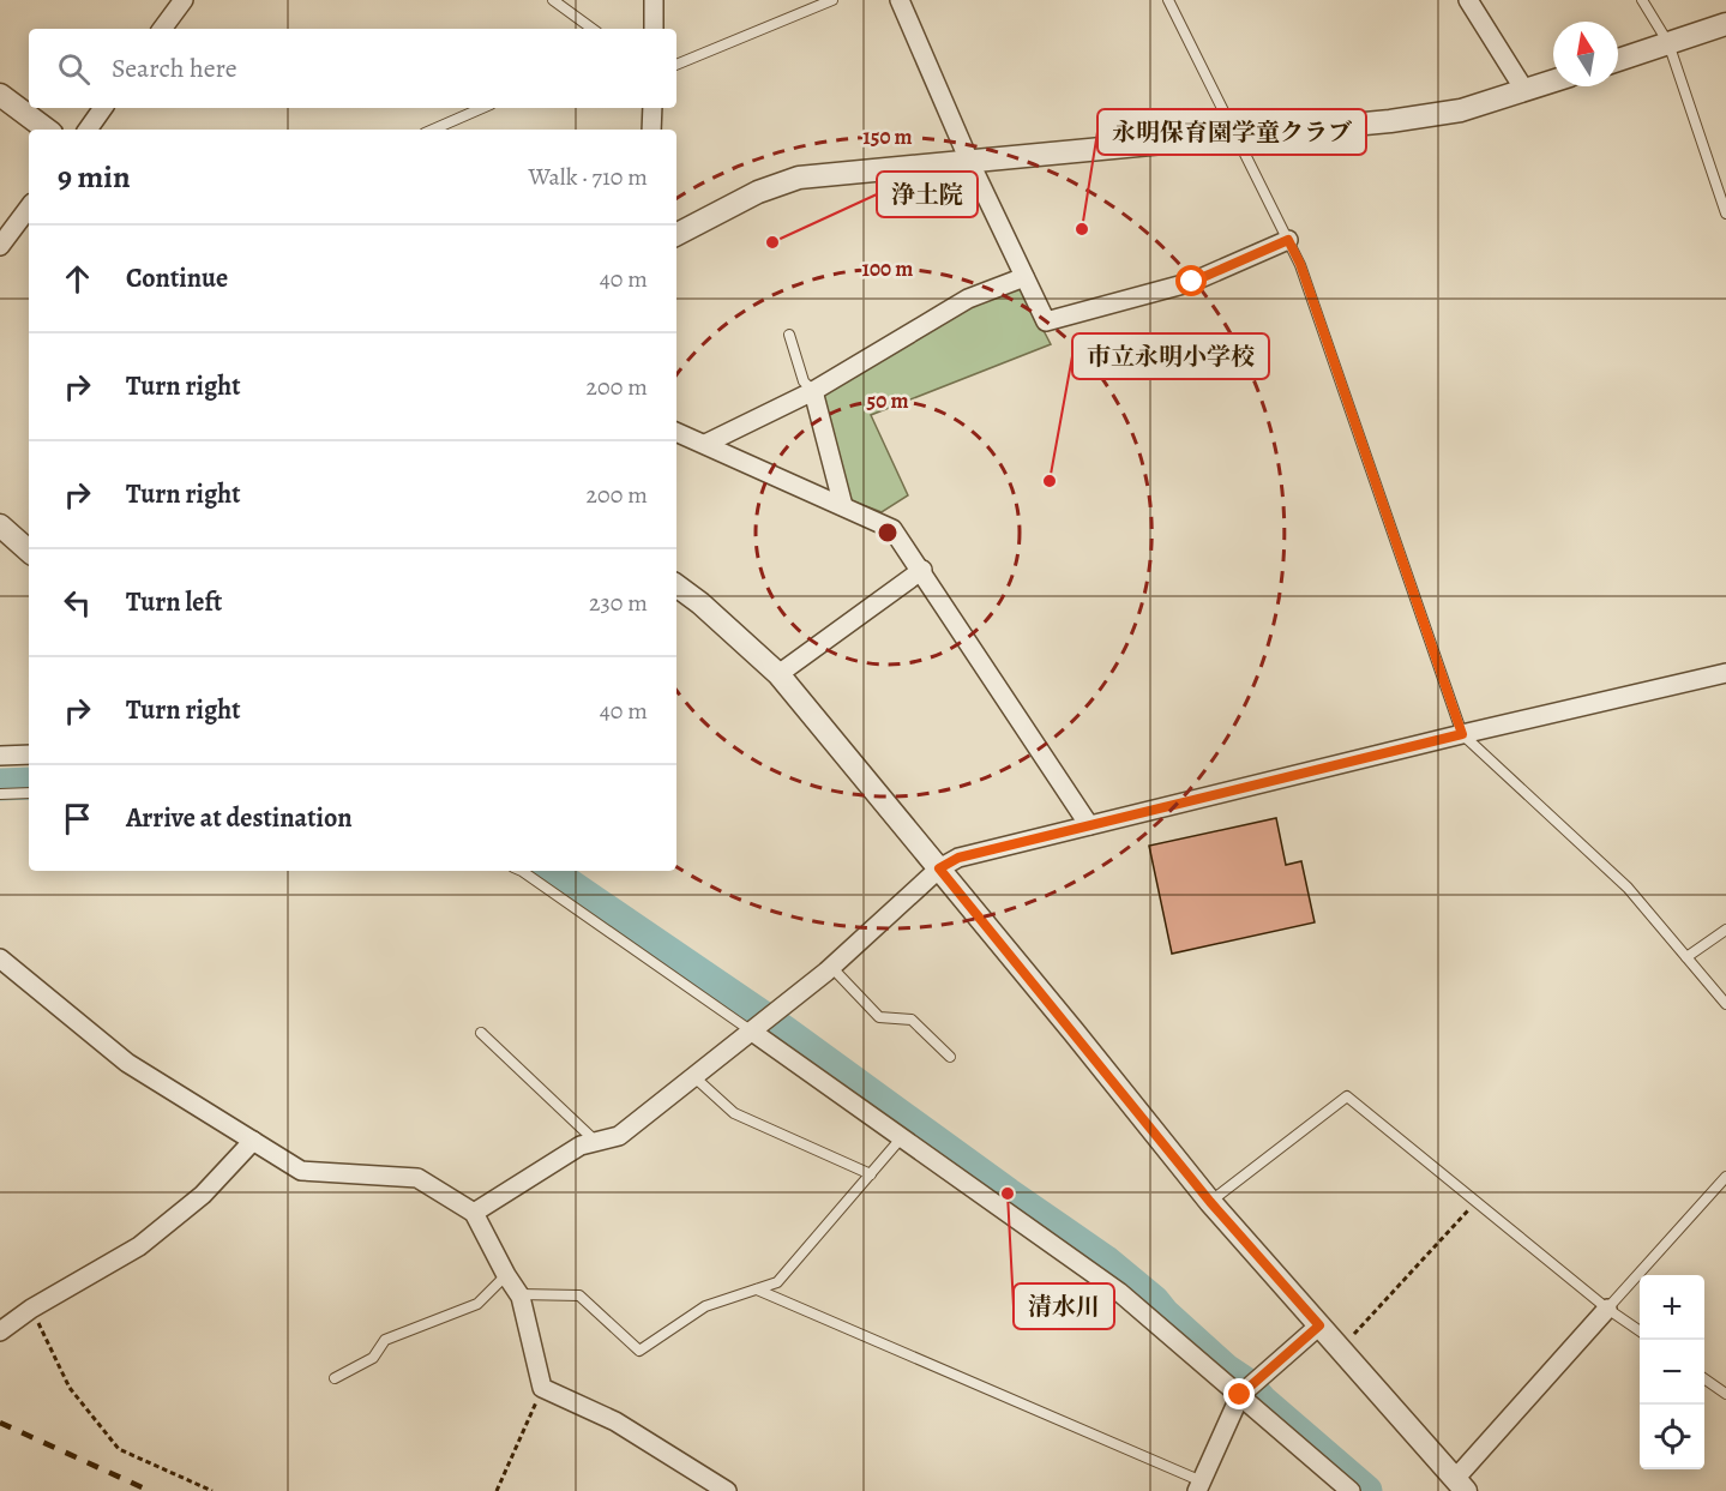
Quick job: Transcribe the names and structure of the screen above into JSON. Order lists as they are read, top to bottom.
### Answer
{
  "places": [
    "永明保育園学童クラブ",
    "浄土院",
    "市立永明小学校",
    "清水川"
  ],
  "north": "top",
  "page": {
    "search": "Search here",
    "heading": ["9 min", "Walk · 710 m"],
    "list": [
      ["Continue", "40 m"],
      ["Turn right", "200 m"],
      ["Turn right", "200 m"],
      ["Turn left", "230 m"],
      ["Turn right", "40 m"],
      "Arrive at destination"
    ],
    "map_buttons": ["+", "−"]
  },
  "rings": ["150 m", "100 m", "50 m"]
}
